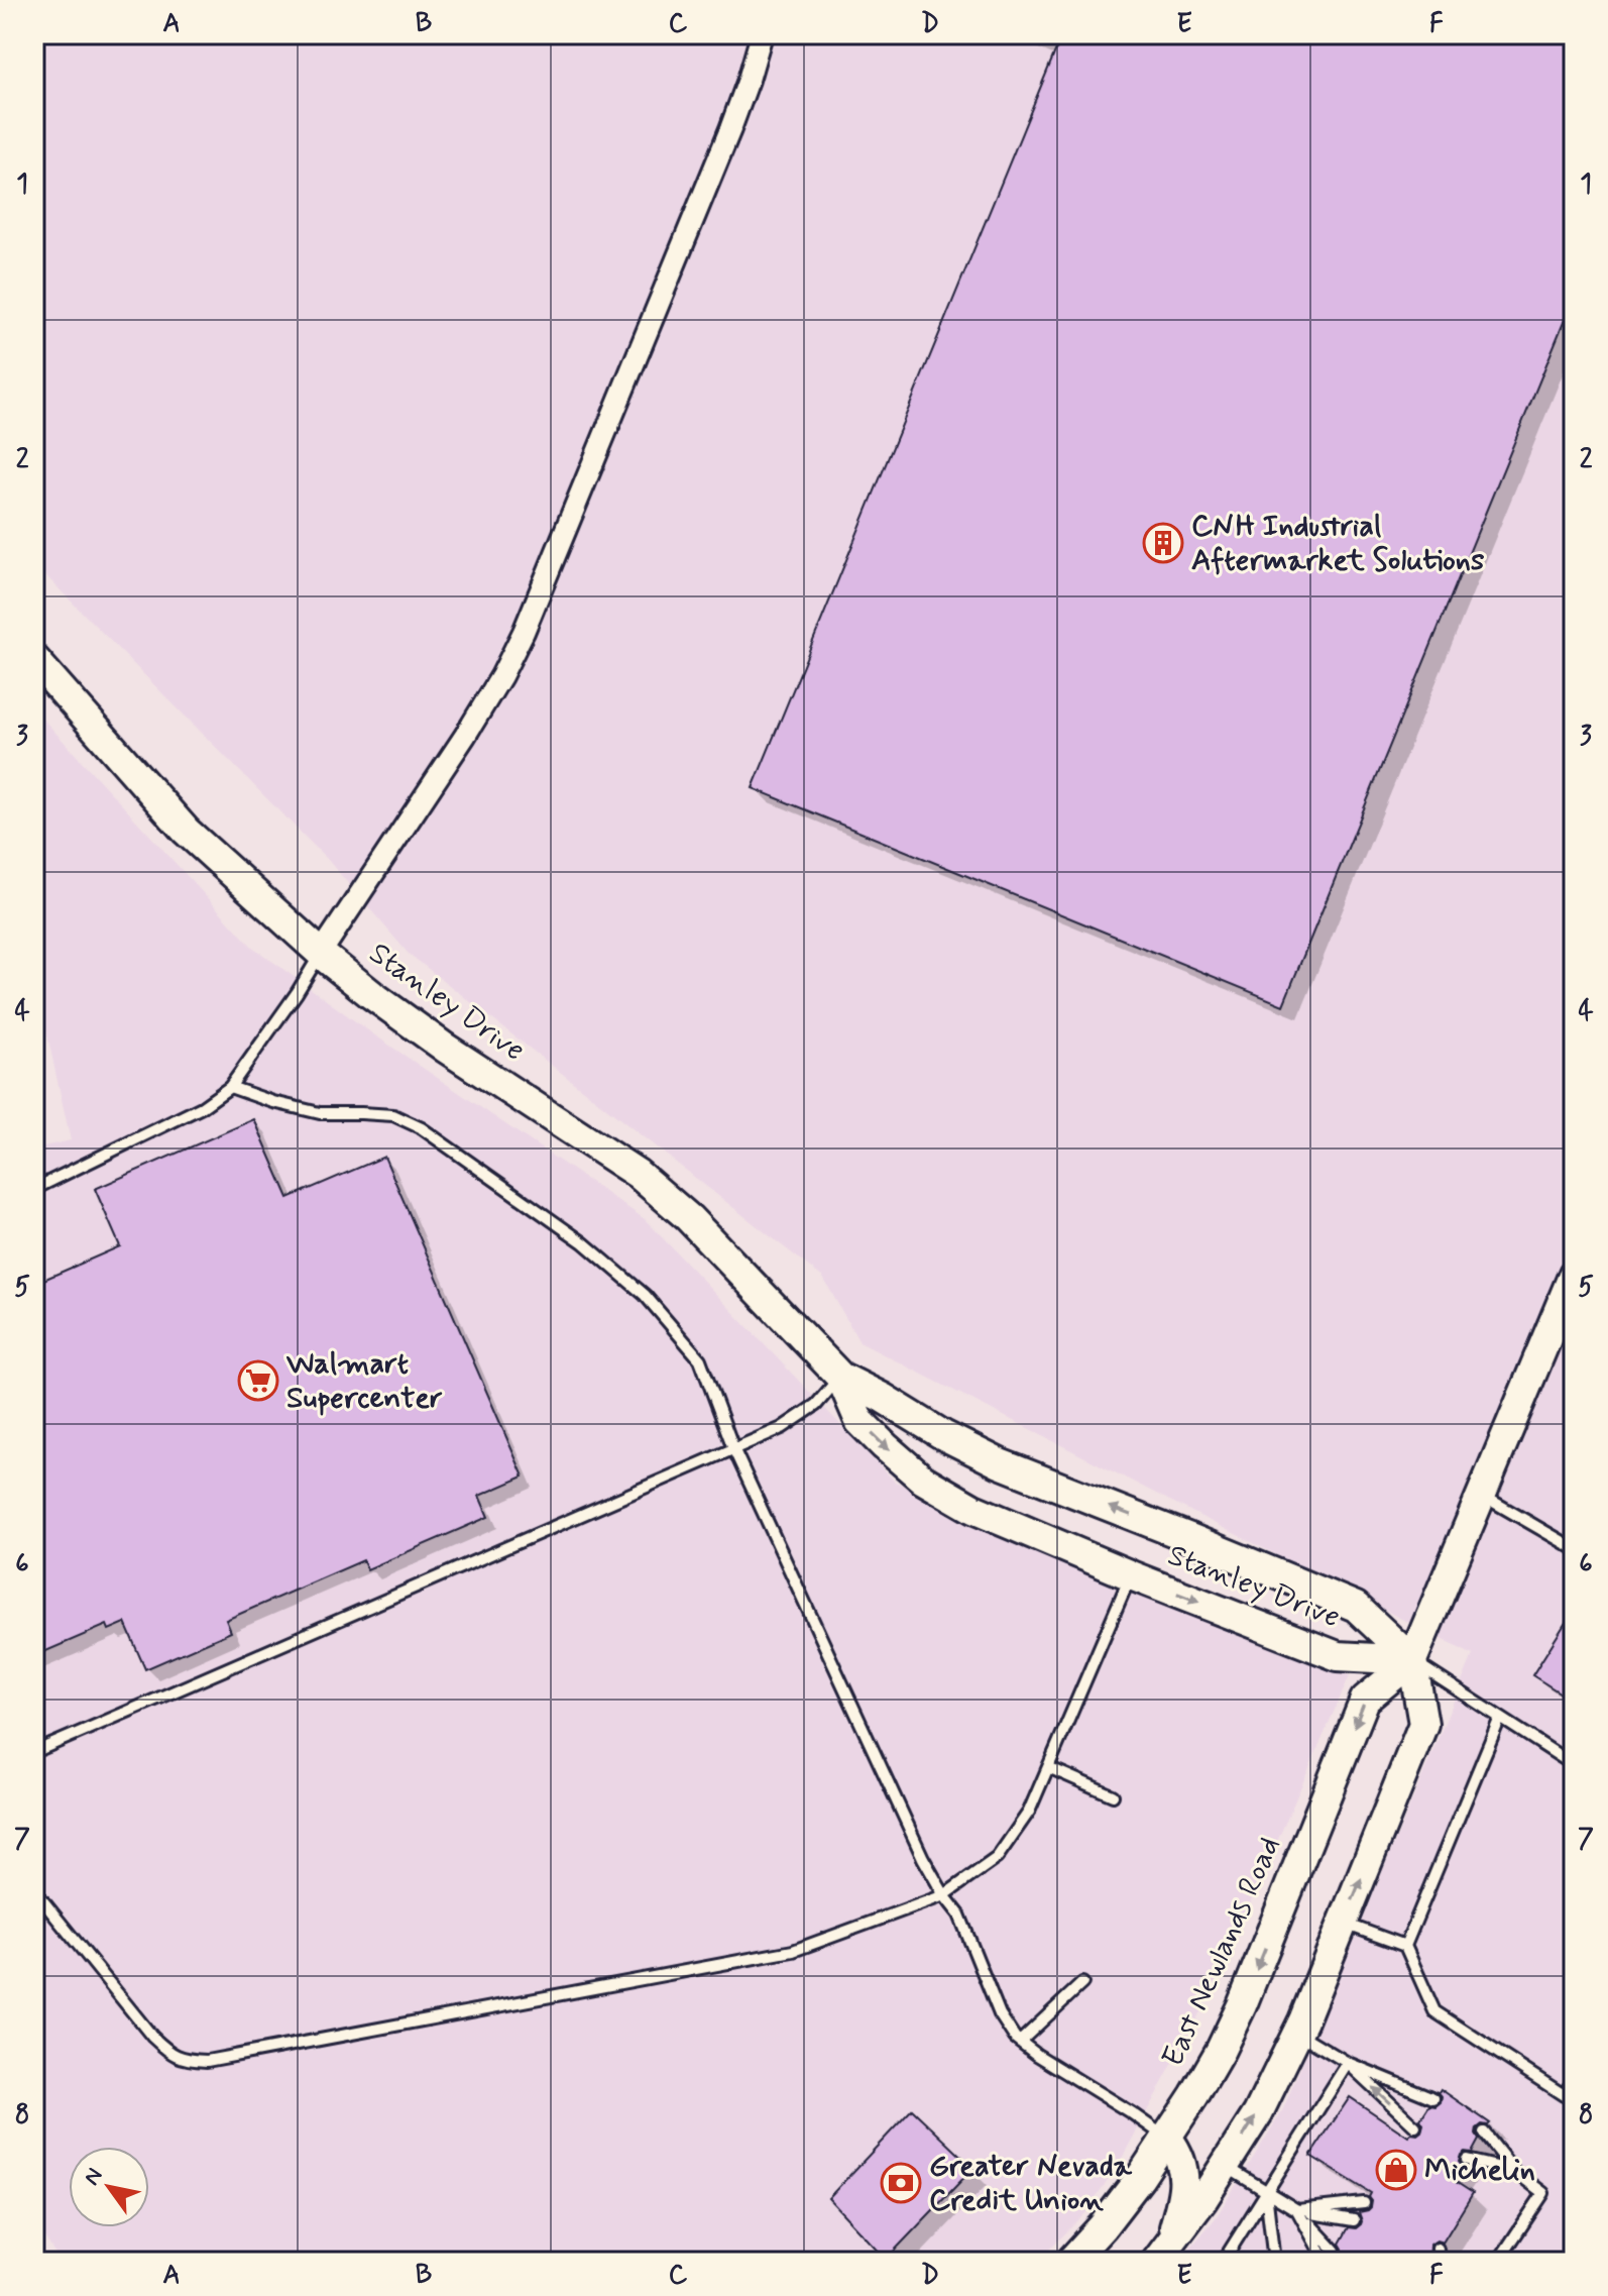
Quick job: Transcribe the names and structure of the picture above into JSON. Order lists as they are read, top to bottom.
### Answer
{
  "streets": {
    "street": ["Stanley Drive", "East Newlands Road"]
  },
  "crossings": [
    ["Stanley Drive", "East Newlands Road"]
  ],
  "places": {
    "building": ["CNH Industrial Aftermarket Solutions"],
    "supermarket": ["Walmart Supercenter"],
    "shop": ["Michelin"],
    "bank": ["Greater Nevada Credit Union"]
  },
  "north": "top left",
  "grid": {
    "columns": [
      "A",
      "B",
      "C",
      "D",
      "E",
      "F"
    ],
    "rows": [
      "1",
      "2",
      "3",
      "4",
      "5",
      "6",
      "7",
      "8"
    ]
  }
}
